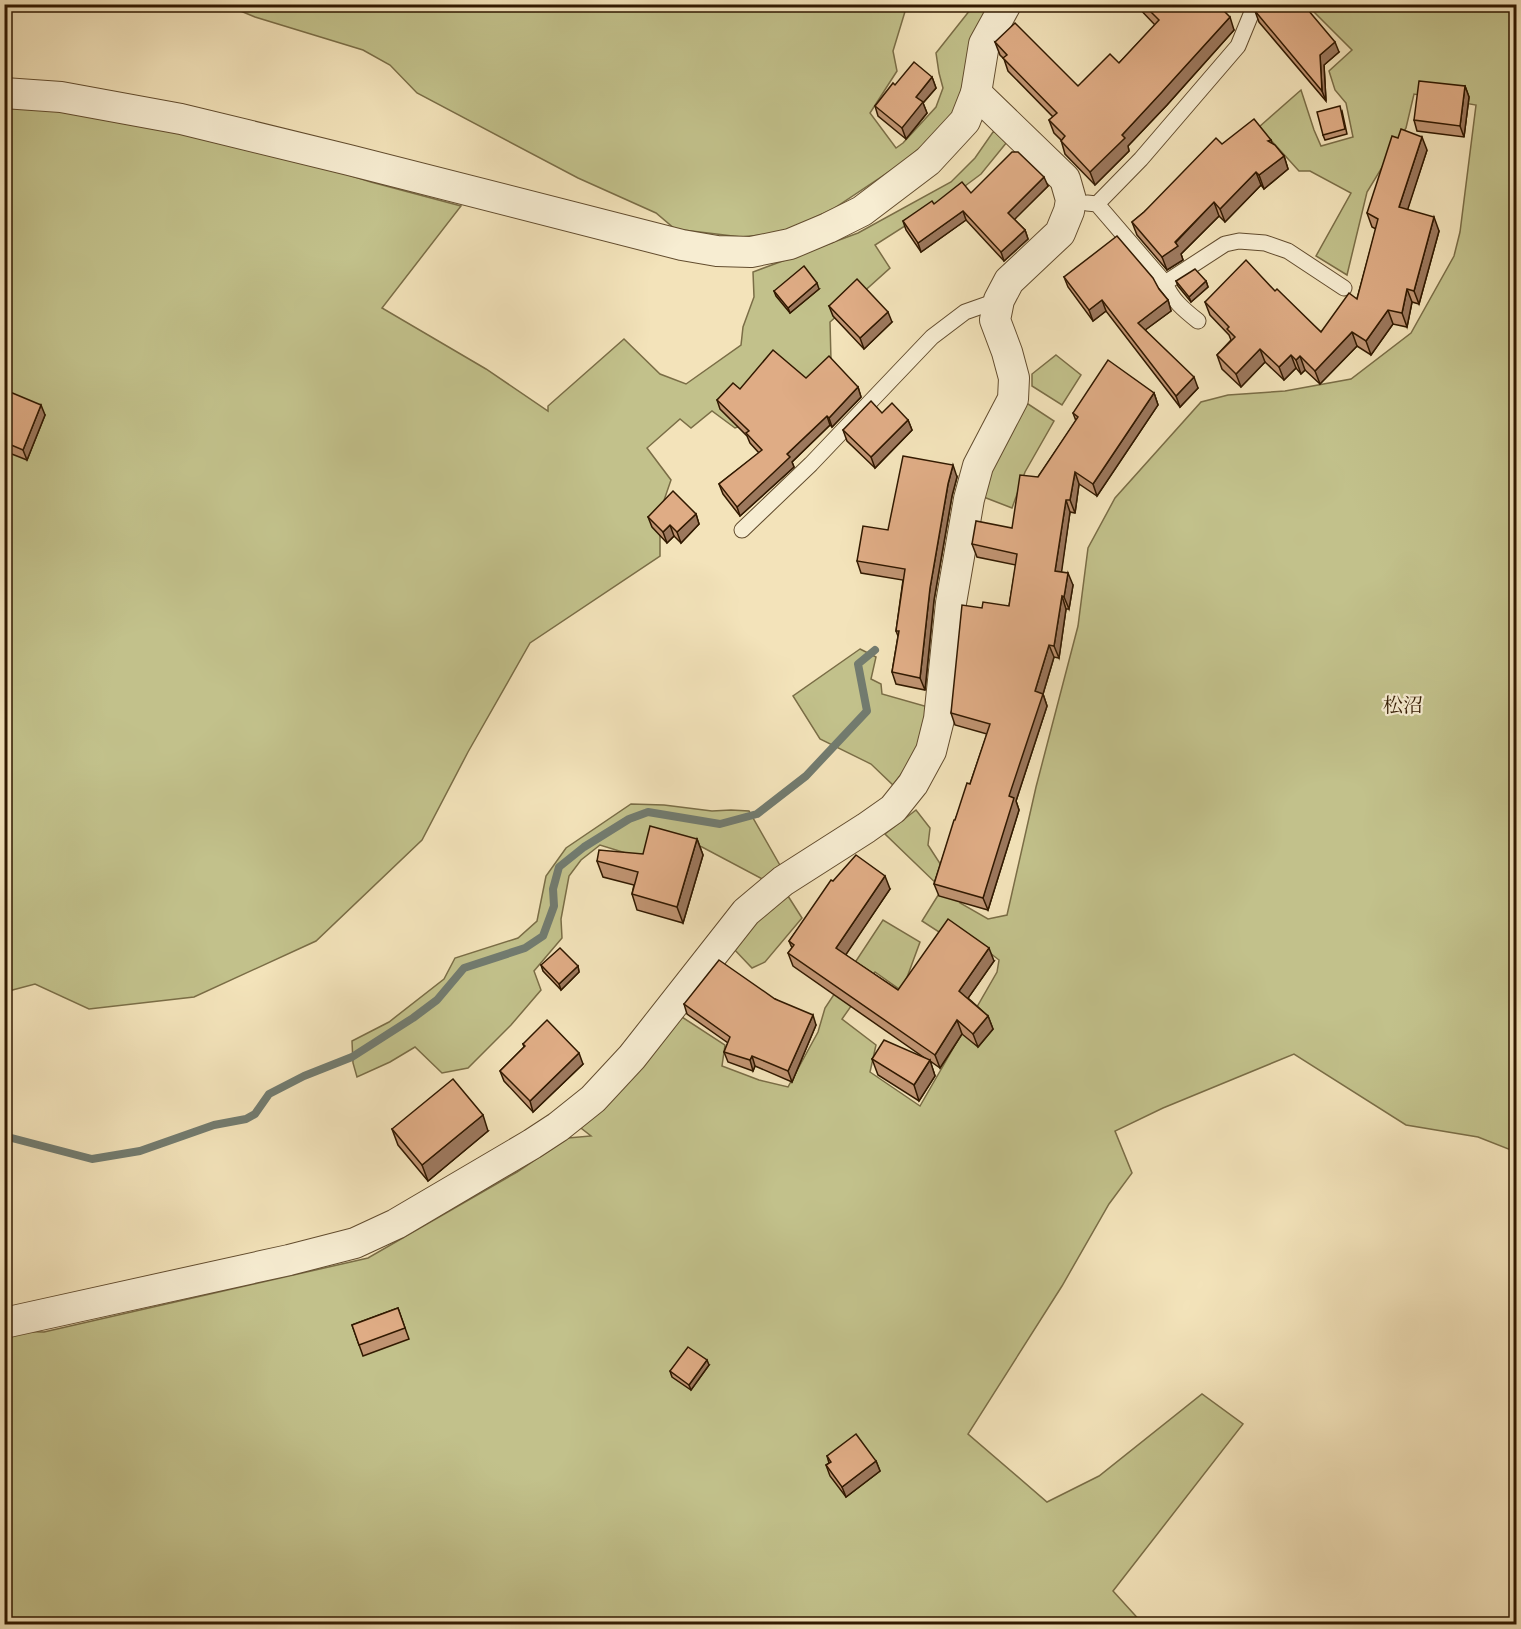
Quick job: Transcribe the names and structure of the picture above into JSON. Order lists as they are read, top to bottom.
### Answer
{
  "districts": ["松沼"]
}
